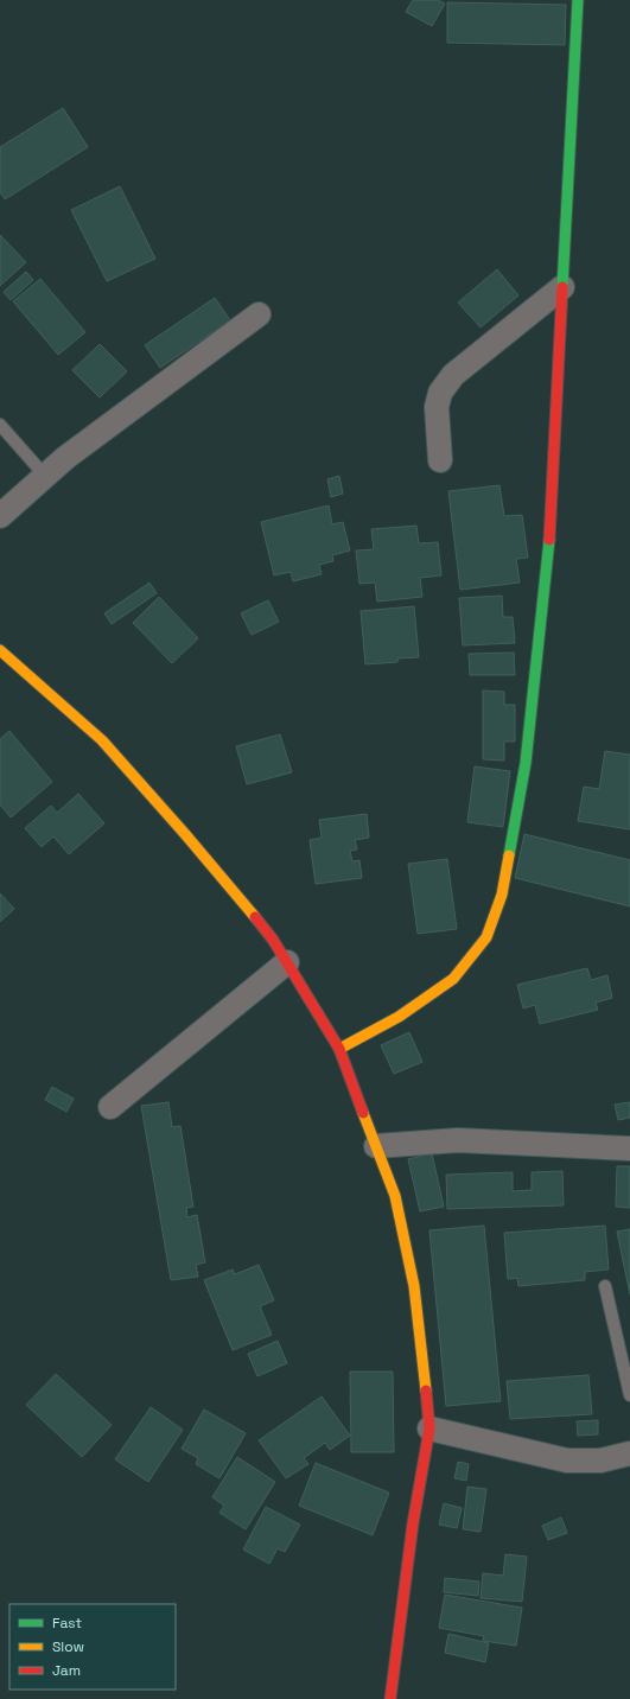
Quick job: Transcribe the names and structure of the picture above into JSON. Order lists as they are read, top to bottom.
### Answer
{
  "legend": ["Fast", "Slow", "Jam"]
}
